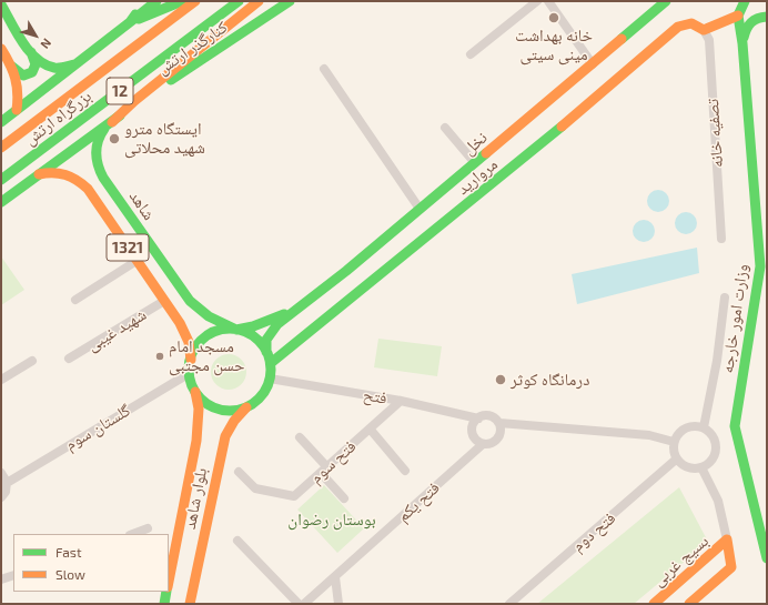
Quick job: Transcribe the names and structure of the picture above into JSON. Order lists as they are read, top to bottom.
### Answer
{
  "streets": {
    "main road": [
      "کنارگذر ارتش",
      "12",
      "بزرگراه ارتش",
      "نخل",
      "مروارید",
      "شاهد",
      "1321",
      "وزارت امور خارجه",
      "بلوار شاهد",
      "بسیج غربی"
    ],
    "street": [
      "تصفیه خانه",
      "شهید غیبی",
      "فتح",
      "گلستان سوم",
      "فتح سوم",
      "فتح یکم",
      "فتح دوم"
    ]
  },
  "crossings": [
    ["کنارگذر ارتش", "شاهد"],
    ["تصفیه خانه", "مروارید"],
    ["مروارید", "شاهد"],
    ["مروارید", "1321"],
    ["مروارید", "فتح"],
    ["مروارید", "گلستان سوم"],
    ["مروارید", "بلوار شاهد"],
    ["شاهد", "1321"],
    ["شاهد", "فتح"],
    ["شاهد", "گلستان سوم"],
    ["شاهد", "بلوار شاهد"],
    ["1321", "شهید غیبی"],
    ["1321", "فتح"],
    ["1321", "گلستان سوم"],
    ["1321", "بلوار شاهد"],
    ["فتح", "گلستان سوم"],
    ["فتح", "فتح سوم"],
    ["فتح", "بلوار شاهد"],
    ["فتح", "فتح یکم"],
    ["گلستان سوم", "بلوار شاهد"]
  ],
  "parks": ["بوستان رضوان"],
  "places": [
    "خانه بهداشت مینی سیتی",
    "ایستگاه مترو شهید محلاتی",
    "مسجد امام حسن مجتبی",
    "درمانگاه کوثر"
  ],
  "legend": ["Fast", "Slow"],
  "north": "bottom right"
}
